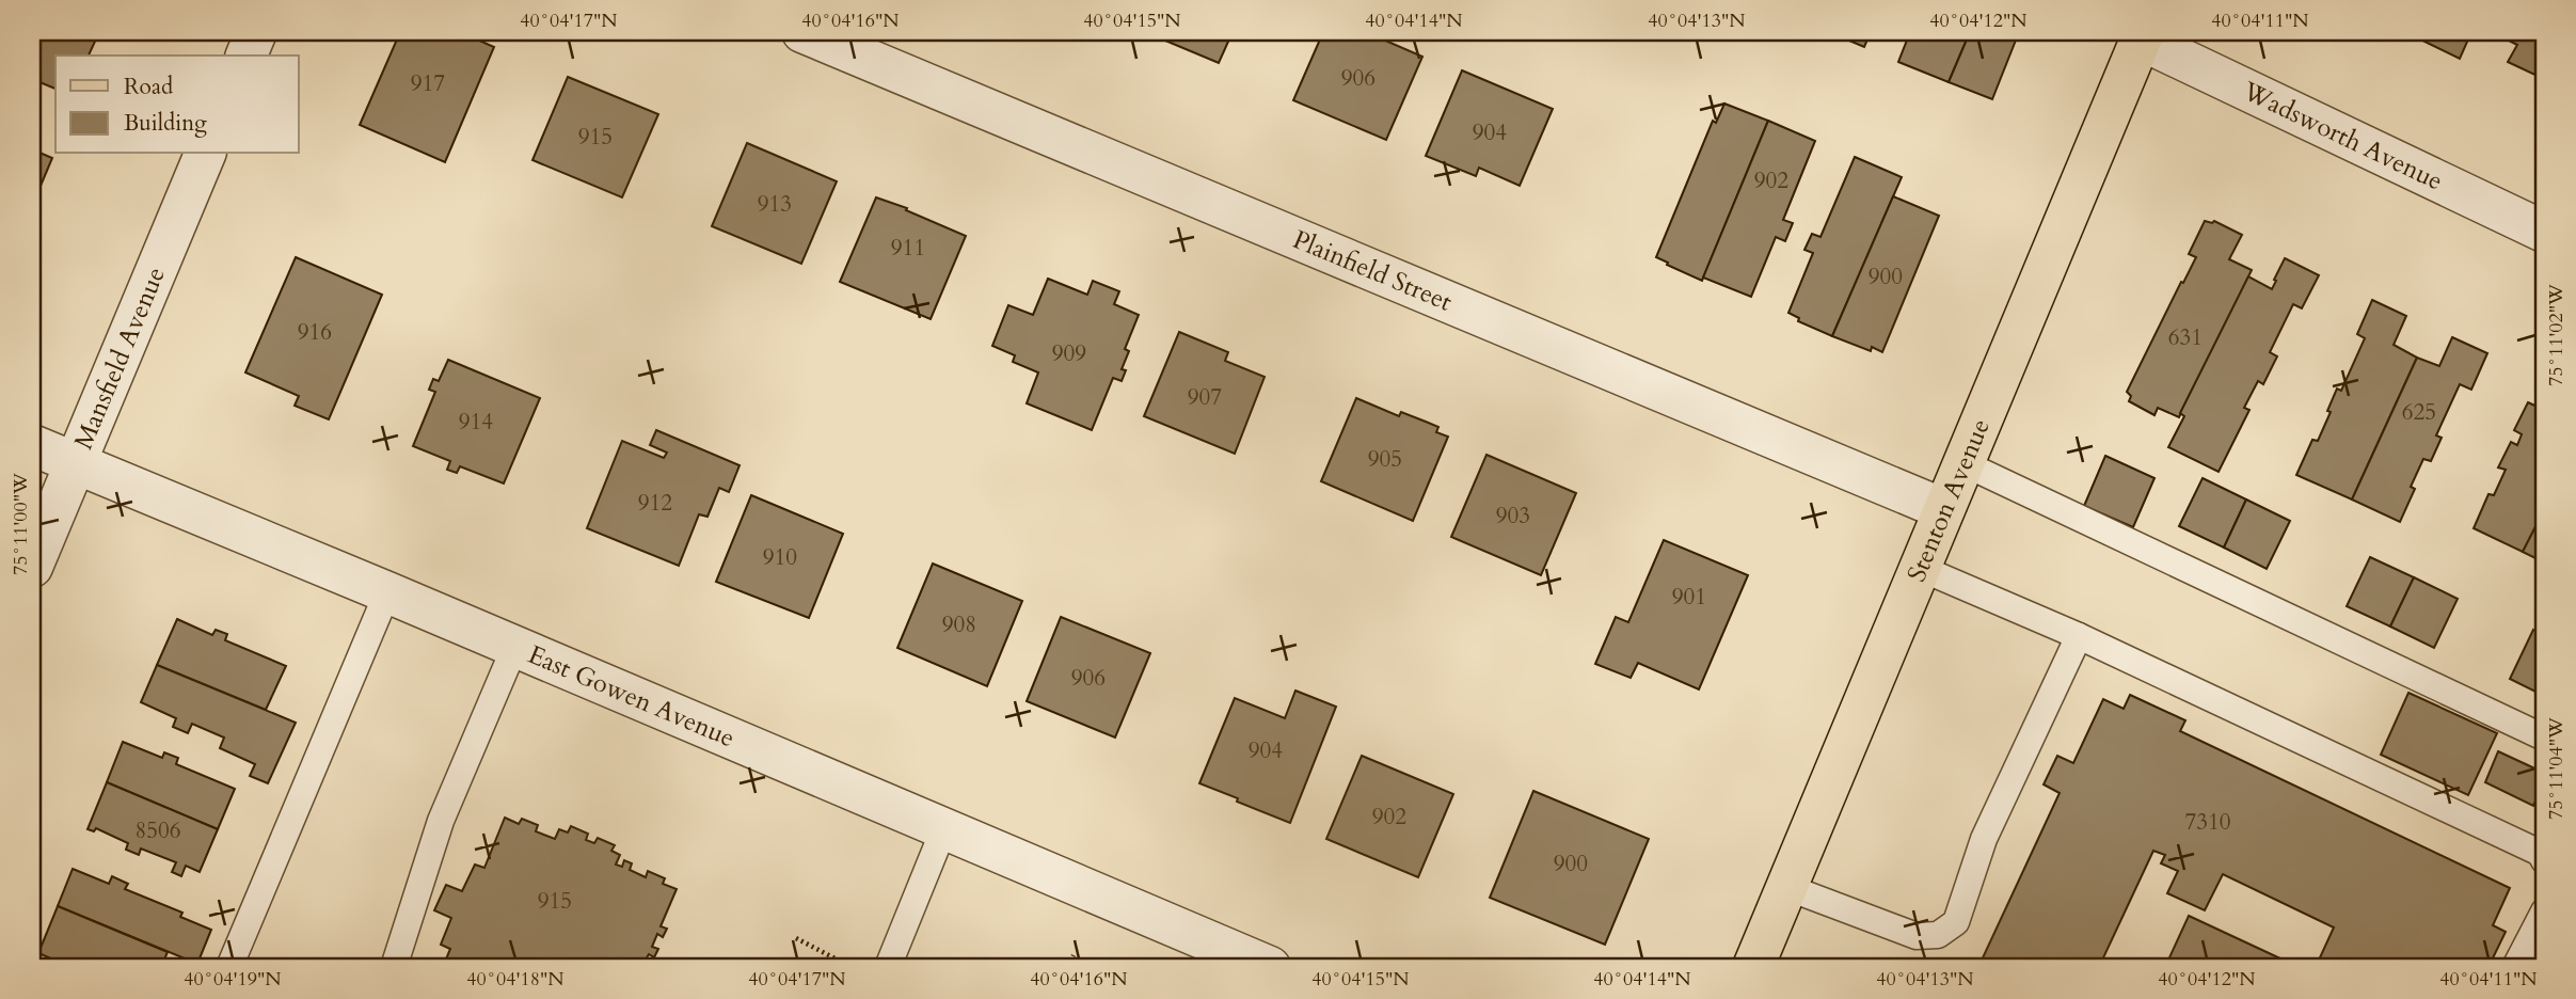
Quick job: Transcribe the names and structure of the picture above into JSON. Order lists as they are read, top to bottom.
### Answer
{
  "streets": {
    "main road": ["Stenton Avenue"],
    "street": [
      "Wadsworth Avenue",
      "Plainfield Street",
      "Mansfield Avenue",
      "East Gowen Avenue"
    ]
  },
  "crossings": [
    ["Wadsworth Avenue", "Stenton Avenue"],
    ["Plainfield Street", "Stenton Avenue"],
    ["Mansfield Avenue", "East Gowen Avenue"]
  ],
  "house_numbers": [
    "906",
    "917",
    "904",
    "915",
    "902",
    "913",
    "911",
    "900",
    "916",
    "631",
    "909",
    "907",
    "625",
    "914",
    "905",
    "912",
    "903",
    "910",
    "901",
    "908",
    "906",
    "904",
    "902",
    "7310",
    "8506",
    "900",
    "915"
  ],
  "legend": ["Road", "Building"],
  "coordinates": [
    "40°04'17\"N",
    "40°04'16\"N",
    "40°04'15\"N",
    "40°04'14\"N",
    "40°04'13\"N",
    "40°04'12\"N",
    "40°04'11\"N",
    "75°11'02\"W",
    "75°11'00\"W",
    "75°11'04\"W",
    "40°04'19\"N",
    "40°04'18\"N"
  ]
}
